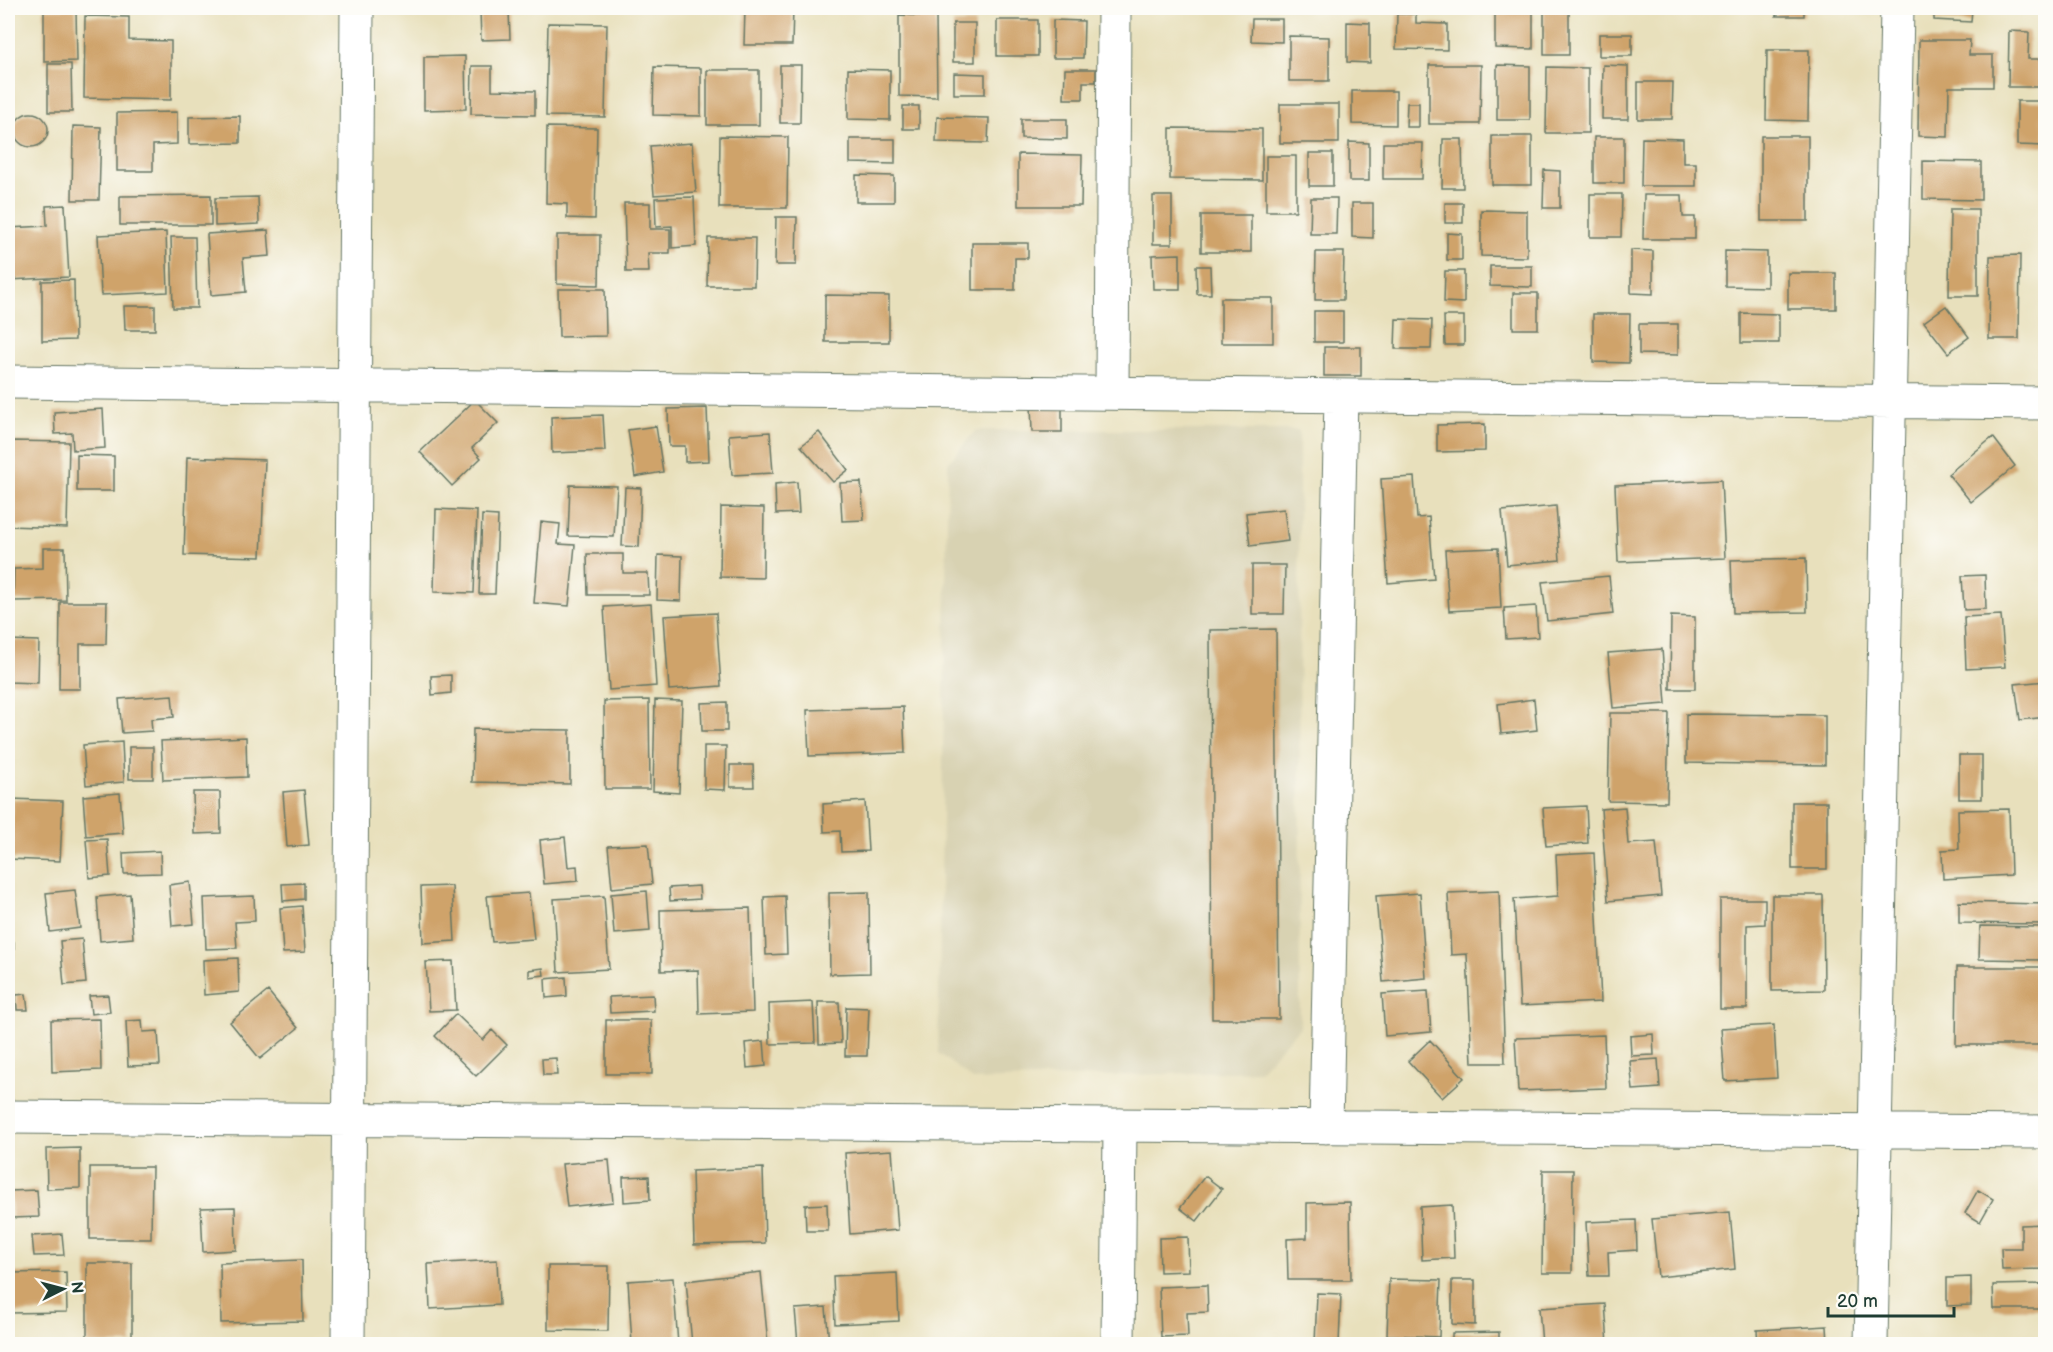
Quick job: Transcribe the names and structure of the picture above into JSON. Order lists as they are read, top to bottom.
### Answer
{
  "scale_bar": "20 m",
  "north": "right"
}
